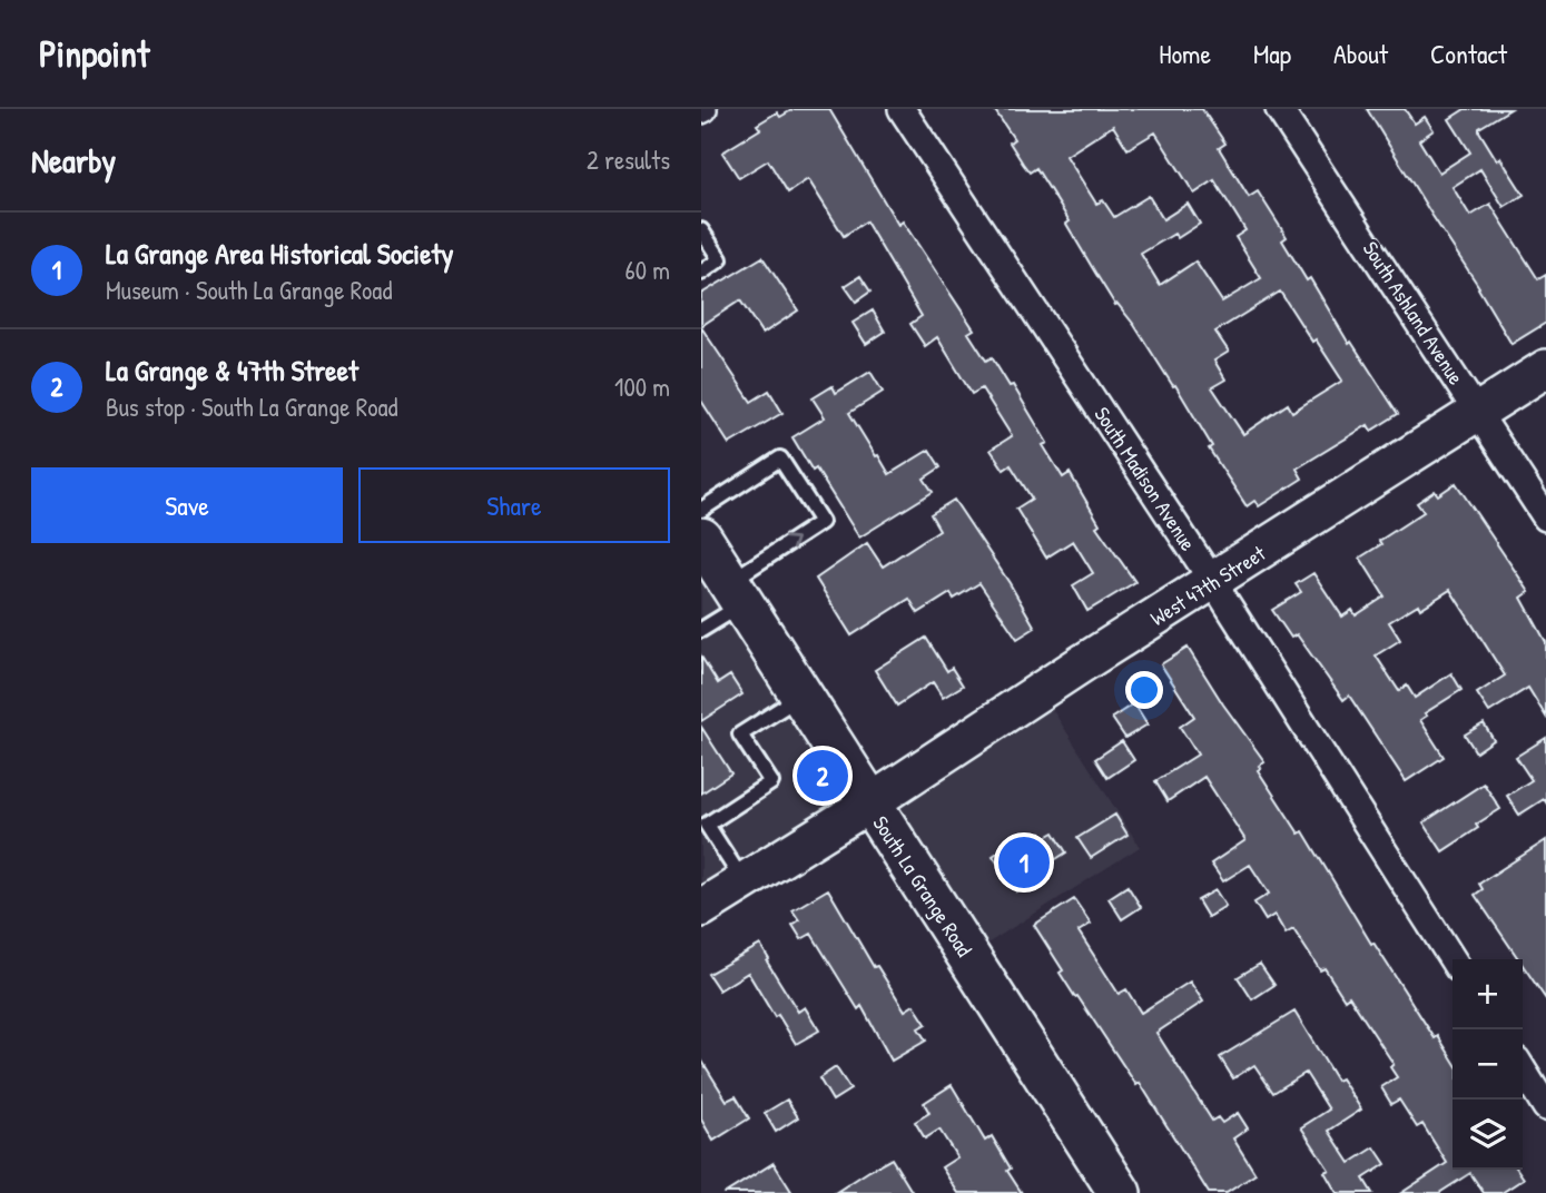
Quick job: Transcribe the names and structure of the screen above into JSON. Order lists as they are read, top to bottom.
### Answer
{
  "streets": {
    "main road": ["West 47th Street", "South La Grange Road"],
    "street": ["South Ashland Avenue", "South Madison Avenue"]
  },
  "crossings": [
    ["South Ashland Avenue", "West 47th Street"],
    ["South Madison Avenue", "West 47th Street"],
    ["West 47th Street", "South La Grange Road"]
  ],
  "page": {
    "header": "Pinpoint",
    "nav": [
      "Home",
      "Map",
      "About",
      "Contact"
    ],
    "heading": ["Nearby", "2 results"],
    "list": [
      {
        "mark": "1",
        "name": "La Grange Area Historical Society",
        "note": "Museum · South La Grange Road",
        "value": "60 m"
      },
      {
        "mark": "2",
        "name": "La Grange & 47th Street",
        "note": "Bus stop · South La Grange Road",
        "value": "100 m"
      }
    ],
    "buttons": ["Save", "Share"],
    "pins": ["2", "1"],
    "map_buttons": ["+", "−"]
  }
}
